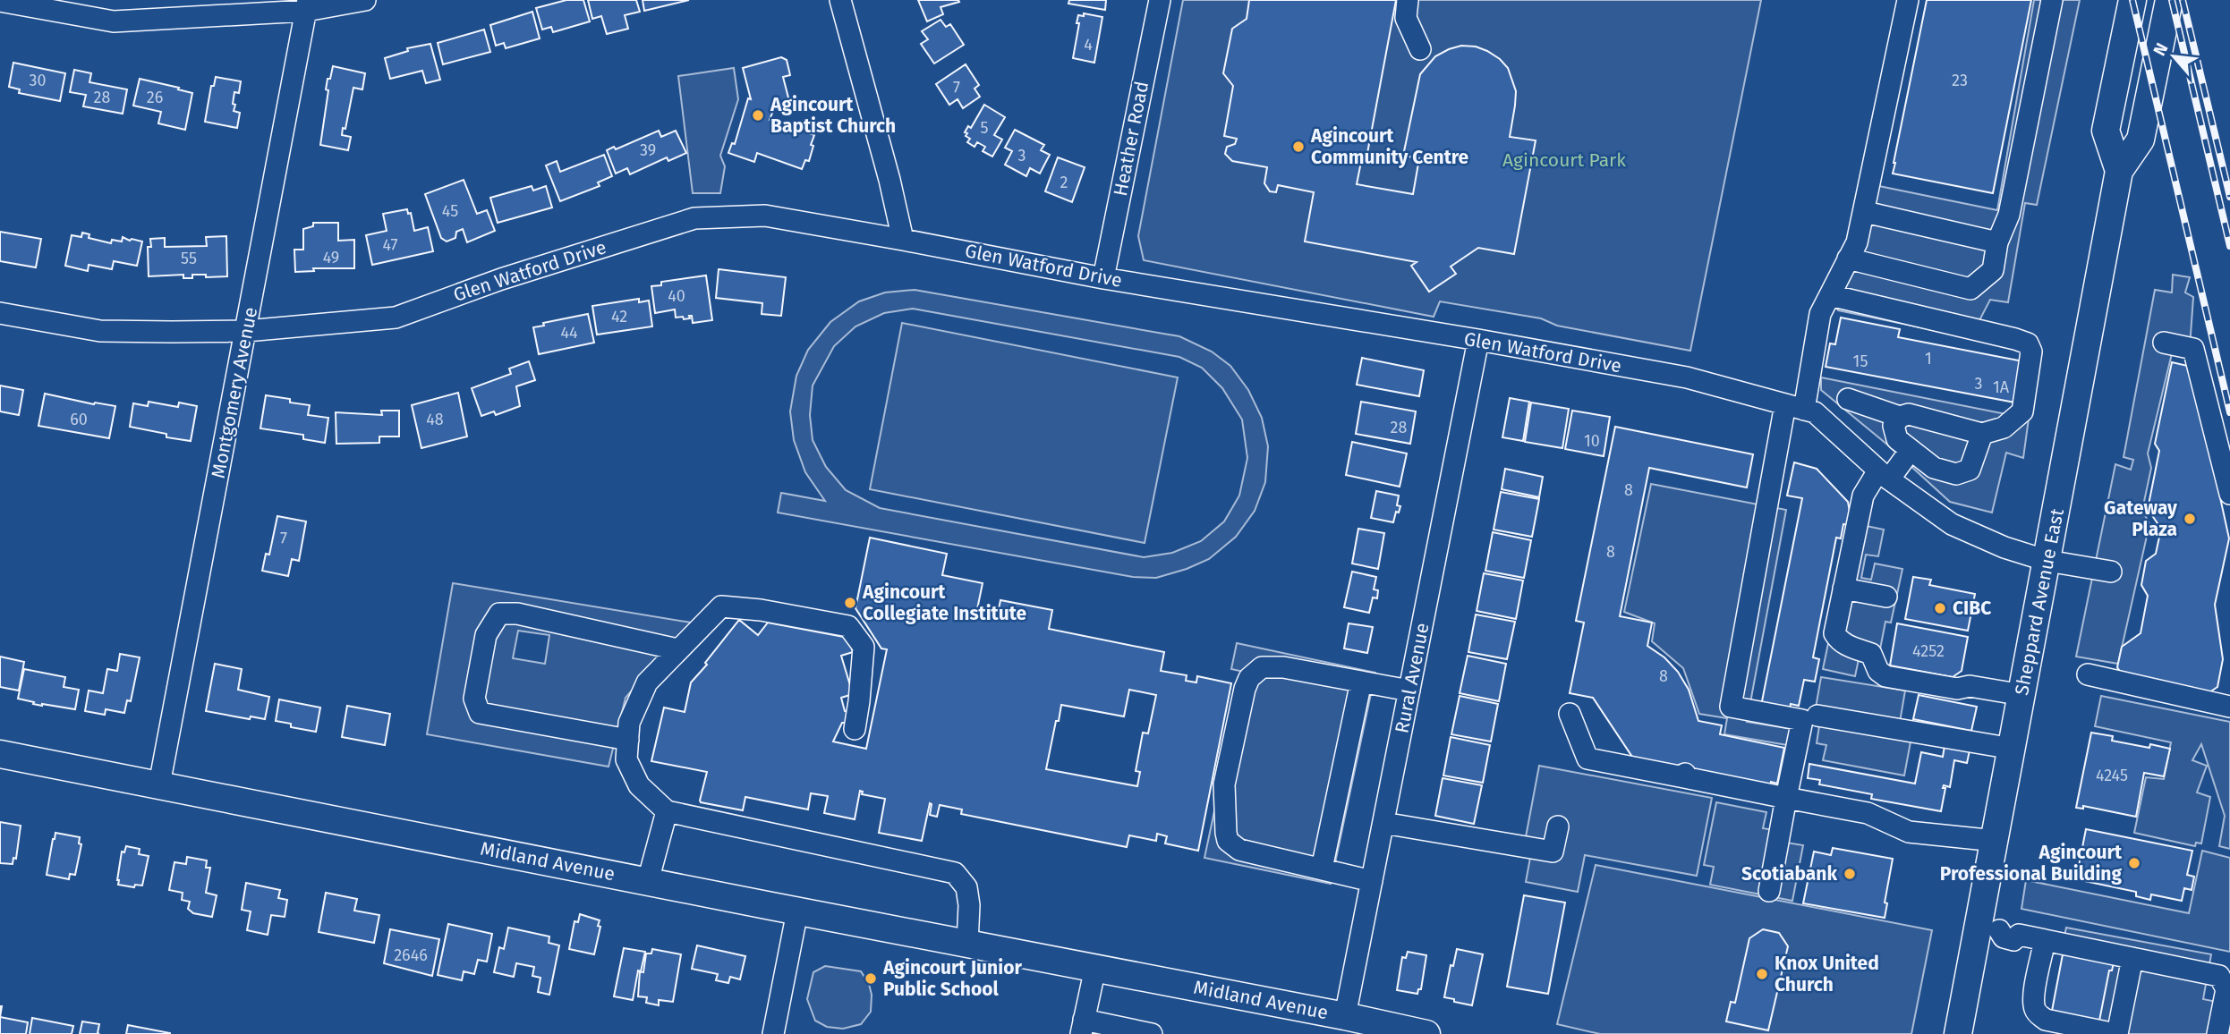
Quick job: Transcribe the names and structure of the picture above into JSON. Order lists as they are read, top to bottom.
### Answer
{
  "streets": {
    "main road": ["Sheppard Avenue East", "Midland Avenue"],
    "street": [
      "Heather Road",
      "Glen Watford Drive",
      "Montgomery Avenue",
      "Rural Avenue"
    ]
  },
  "crossings": [
    ["Heather Road", "Glen Watford Drive"],
    ["Glen Watford Drive", "Montgomery Avenue"],
    ["Glen Watford Drive", "Sheppard Avenue East"],
    ["Glen Watford Drive", "Rural Avenue"],
    ["Montgomery Avenue", "Midland Avenue"],
    ["Rural Avenue", "Midland Avenue"]
  ],
  "parks": ["Agincourt Park"],
  "places": [
    "Agincourt Baptist Church",
    "Agincourt Community Centre",
    "Gateway Plaza",
    "Agincourt Collegiate Institute",
    "CIBC",
    "Agincourt Professional Building",
    "Scotiabank",
    "Knox United Church",
    "Agincourt Junior Public School"
  ],
  "house_numbers": [
    "4",
    "30",
    "23",
    "7",
    "28",
    "26",
    "5",
    "39",
    "3",
    "2",
    "45",
    "47",
    "49",
    "55",
    "40",
    "42",
    "44",
    "1",
    "15",
    "3",
    "1A",
    "60",
    "48",
    "28",
    "10",
    "8",
    "7",
    "8",
    "4252",
    "8",
    "4245",
    "2646"
  ],
  "north": "top left"
}
